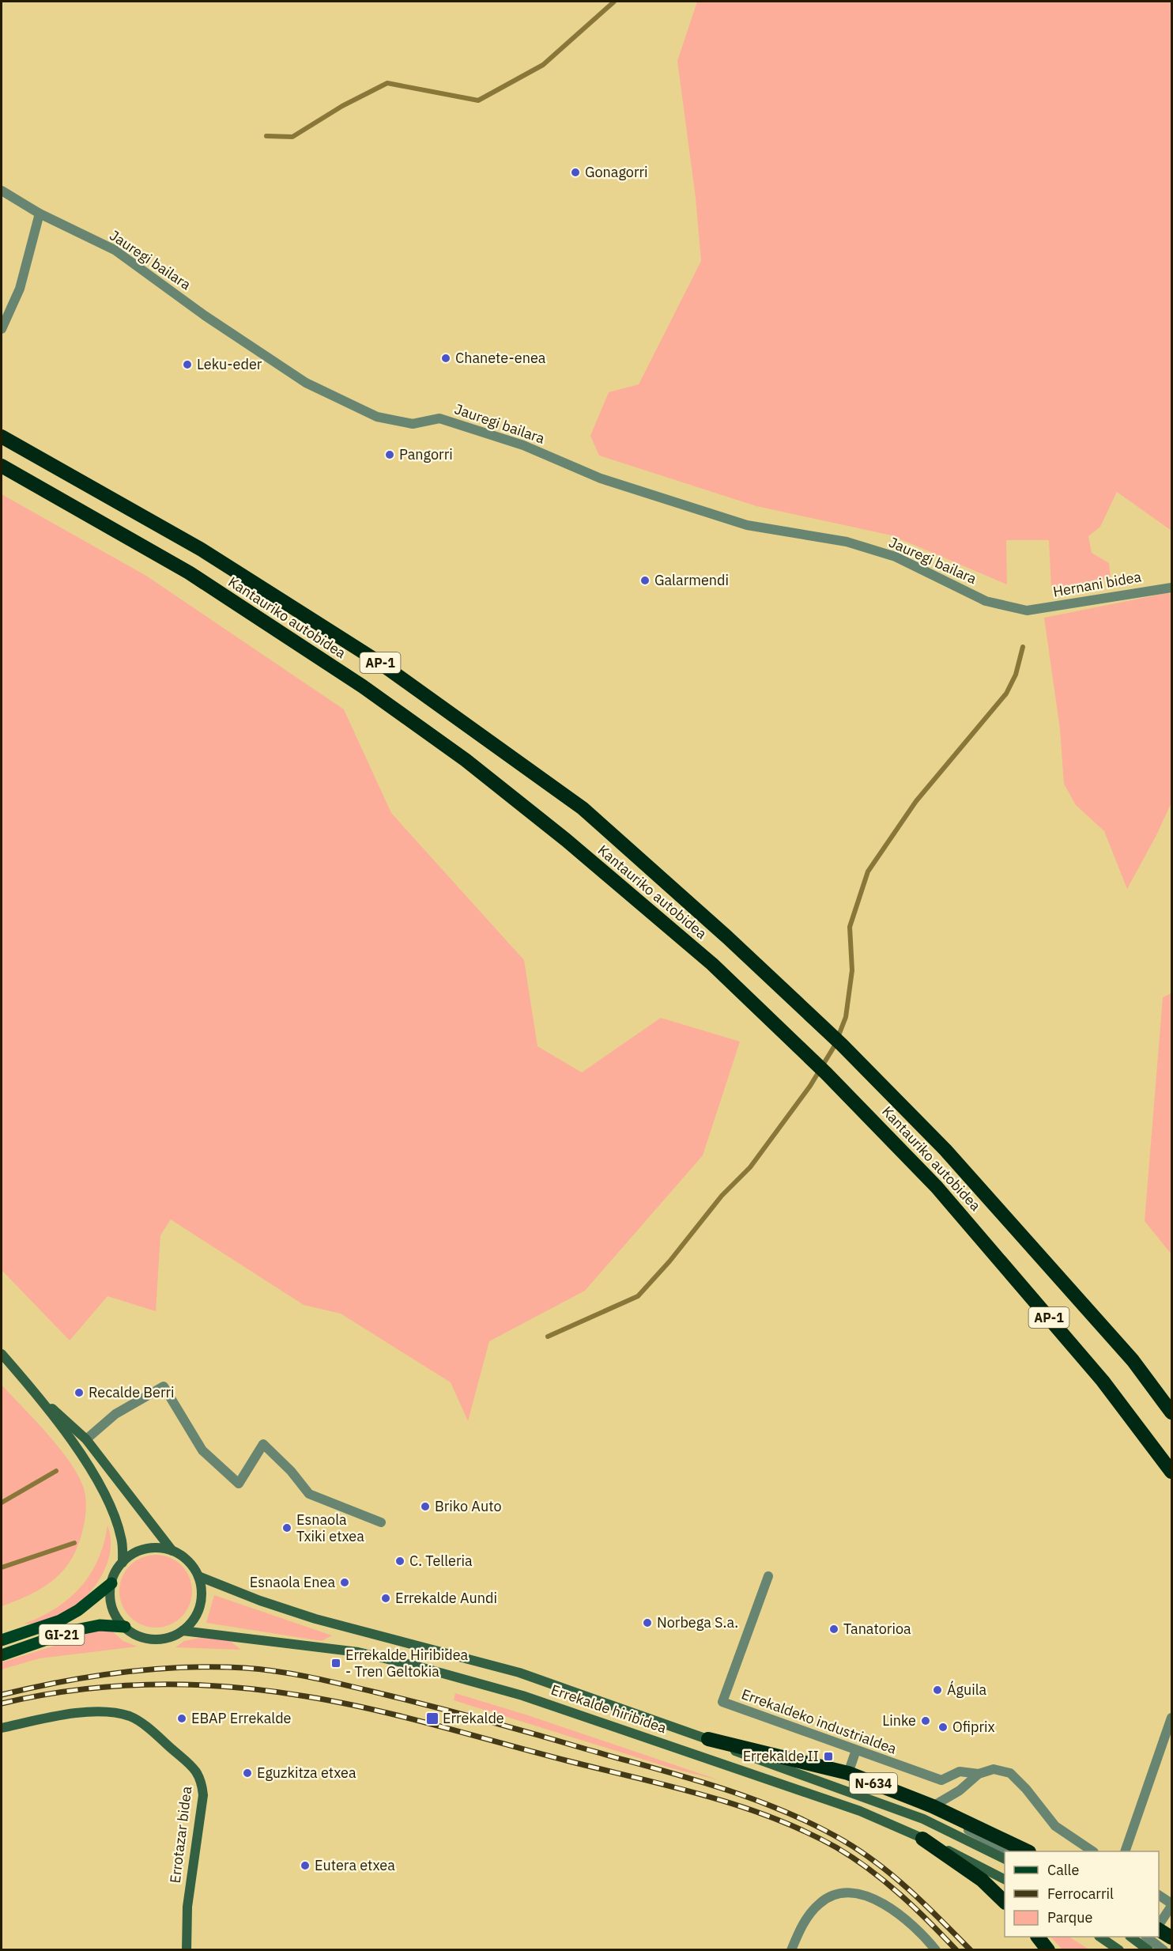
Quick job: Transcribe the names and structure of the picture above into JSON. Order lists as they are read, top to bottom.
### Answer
{
  "streets": {
    "highway": ["Kantauriko autobidea", "AP-1", "N-634"],
    "main road": ["GI-21", "Errekalde hiribidea", "Errotazar bidea"],
    "street": ["Jauregi bailara", "Hernani bidea", "Errekaldeko industrialdea"]
  },
  "crossings": [
    ["Jauregi bailara", "Hernani bidea"],
    ["GI-21", "Errekalde hiribidea"],
    ["Errekalde hiribidea", "N-634"]
  ],
  "places": {
    "other": [
      "Gonagorri",
      "Chanete-enea",
      "Leku-eder",
      "Pangorri",
      "Galarmendi",
      "Recalde Berri",
      "Briko Auto",
      "Esnaola Txiki etxea",
      "C. Telleria",
      "Esnaola Enea",
      "Errekalde Aundi",
      "Norbega S.a.",
      "Tanatorioa",
      "Águila",
      "EBAP Errekalde",
      "Linke",
      "Ofiprix",
      "Eguzkitza etxea",
      "Eutera etxea"
    ],
    "transit": ["Errekalde Hiribidea - Tren Geltokia", "Errekalde", "Errekalde II"]
  },
  "legend": ["Calle", "Ferrocarril", "Parque"]
}
